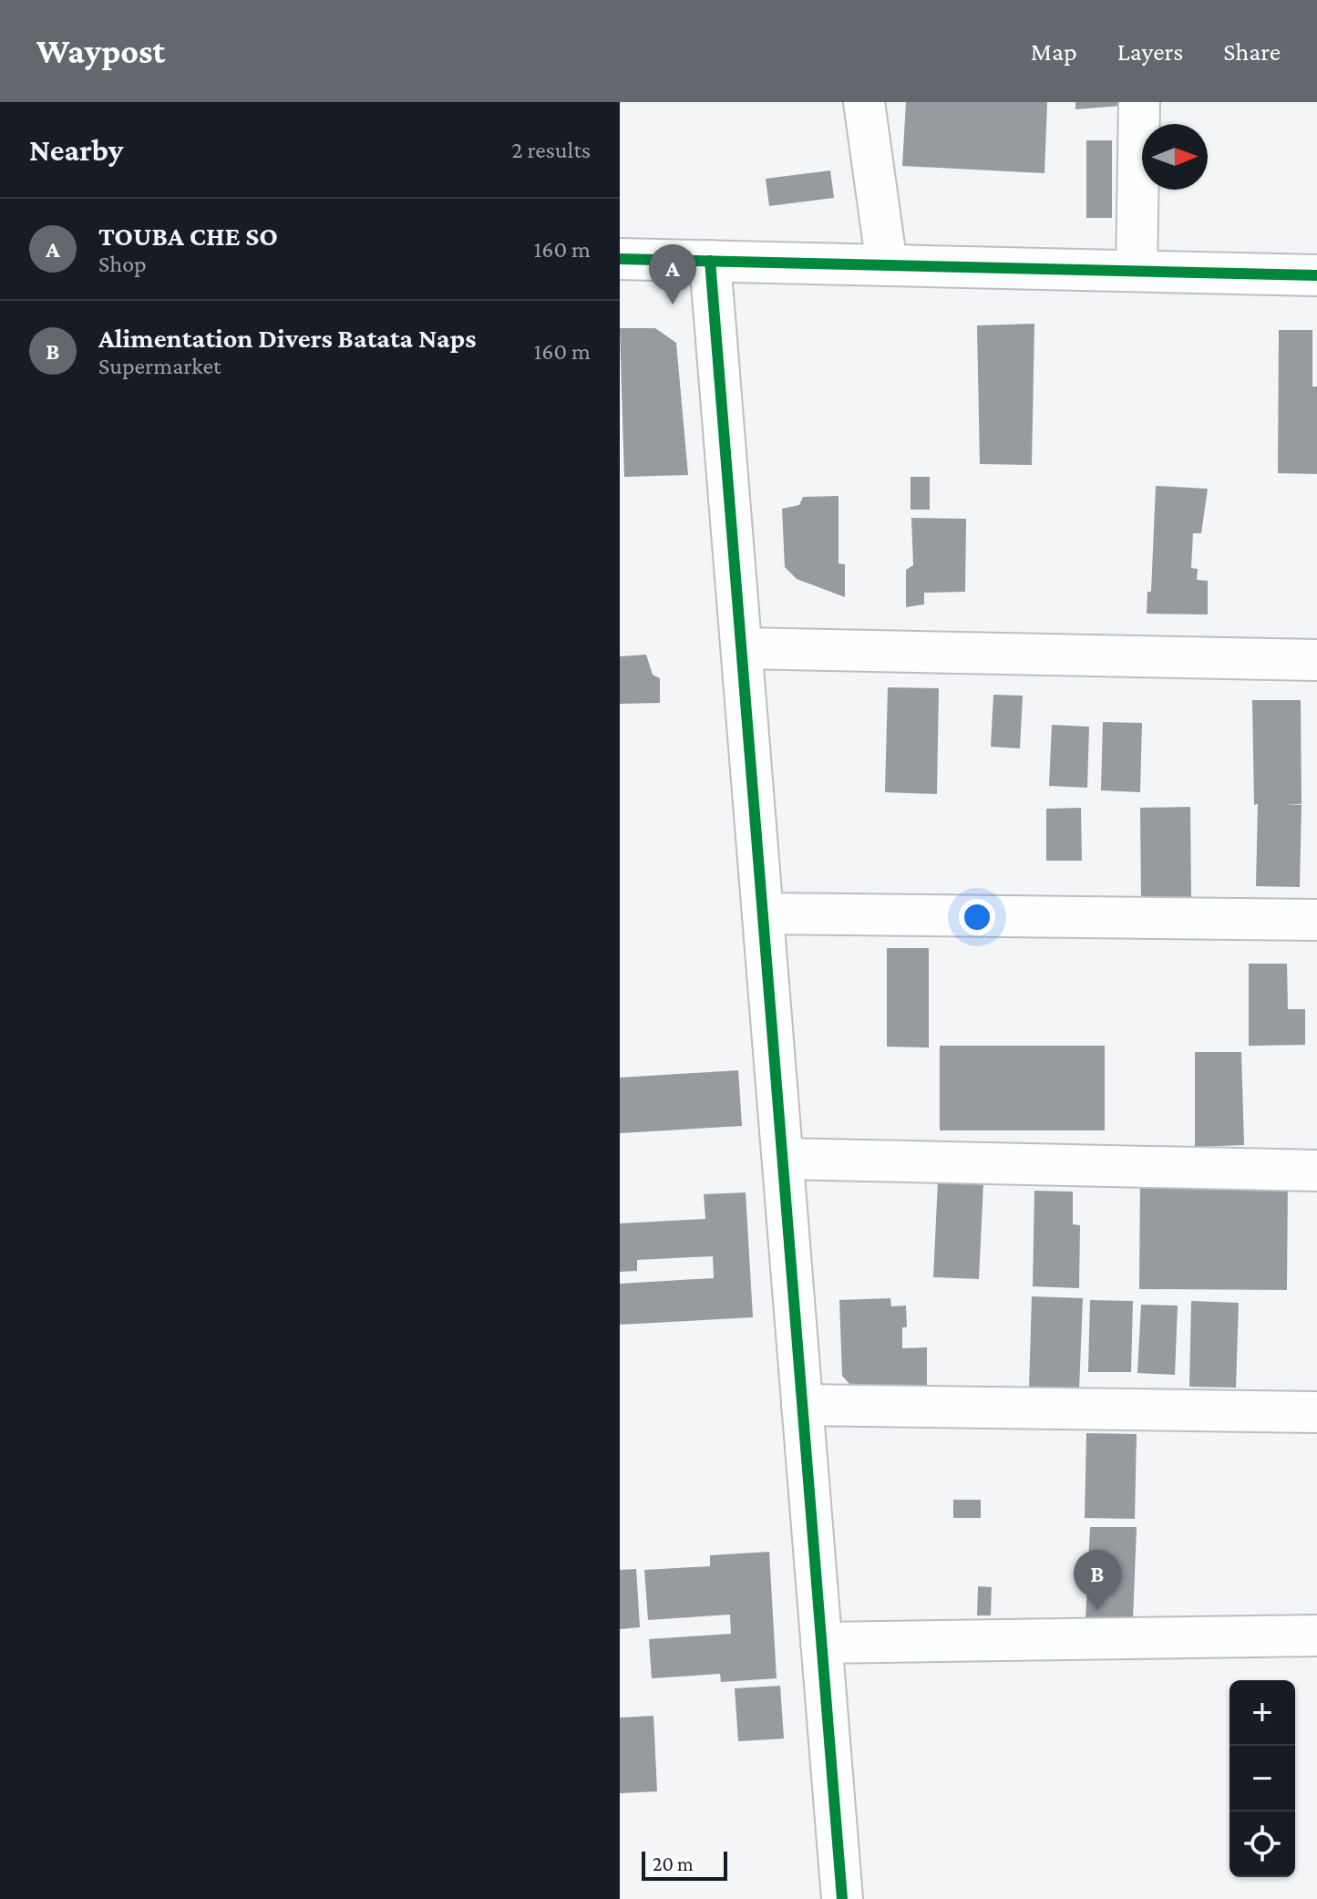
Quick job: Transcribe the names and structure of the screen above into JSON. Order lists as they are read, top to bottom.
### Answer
{
  "scale_bar": "20 m",
  "north": "right",
  "page": {
    "header": "Waypost",
    "nav": ["Map", "Layers", "Share"],
    "heading": ["Nearby", "2 results"],
    "list": [
      {
        "mark": "A",
        "name": "TOUBA CHE SO",
        "note": "Shop",
        "value": "160 m"
      },
      {
        "mark": "B",
        "name": "Alimentation Divers Batata Naps",
        "note": "Supermarket",
        "value": "160 m"
      }
    ],
    "pins": ["A", "B"],
    "map_buttons": ["+", "−"],
    "scale": "20 m"
  }
}
